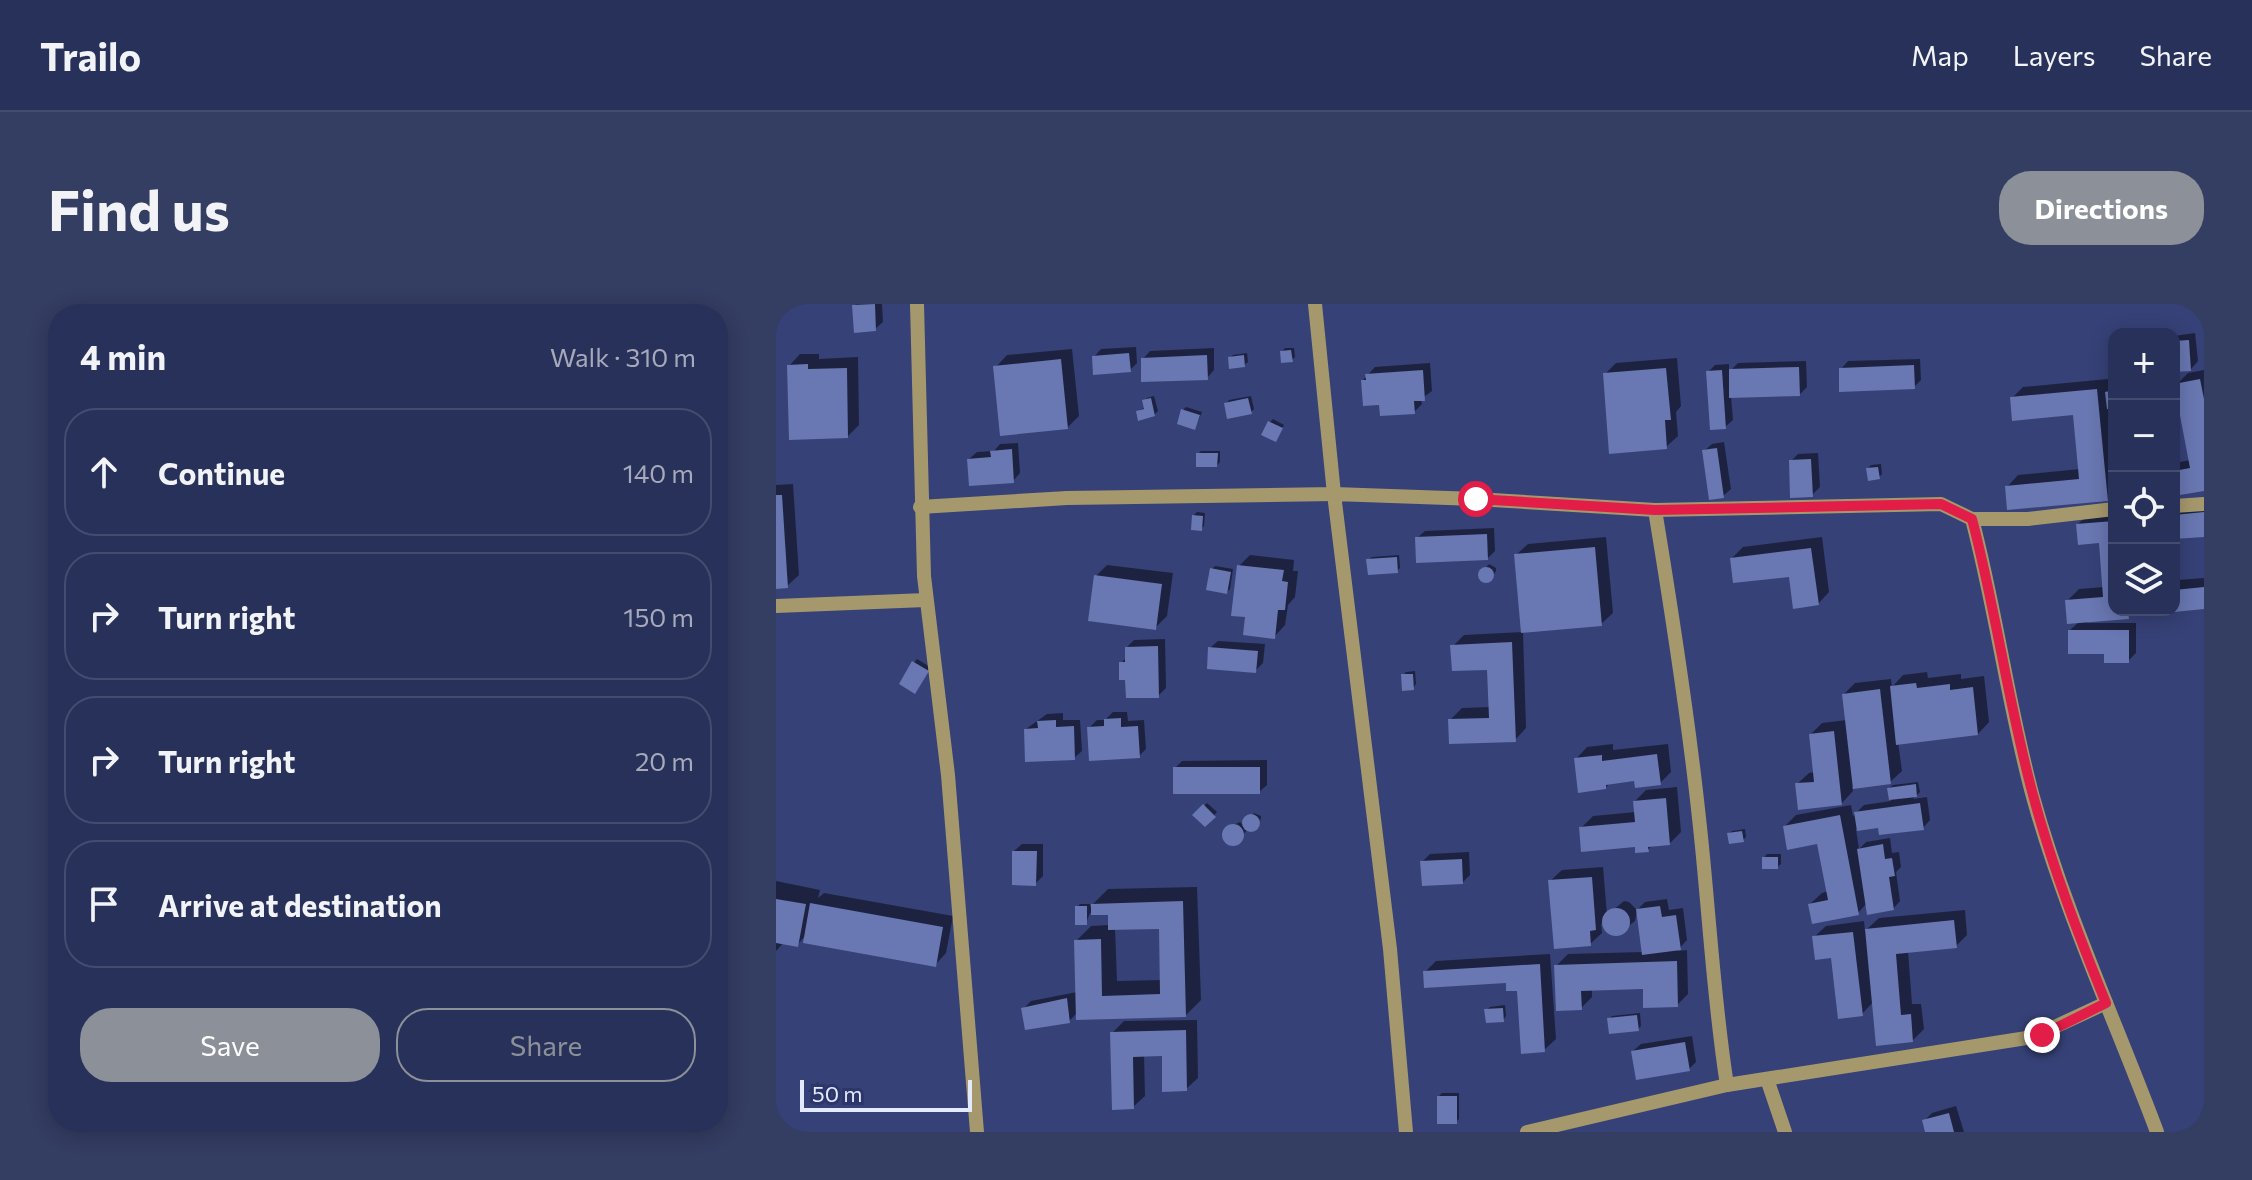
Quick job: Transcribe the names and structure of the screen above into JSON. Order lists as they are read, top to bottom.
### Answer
{
  "scale_bar": "50 m",
  "page": {
    "header": "Trailo",
    "nav": ["Map", "Layers", "Share"],
    "buttons": [
      "Directions",
      ["Save", "Share"]
    ],
    "title": "Find us",
    "heading": ["4 min", "Walk · 310 m"],
    "map_buttons": ["+", "−"],
    "list": [
      ["Continue", "140 m"],
      ["Turn right", "150 m"],
      ["Turn right", "20 m"],
      "Arrive at destination"
    ],
    "scale": "50 m"
  }
}
